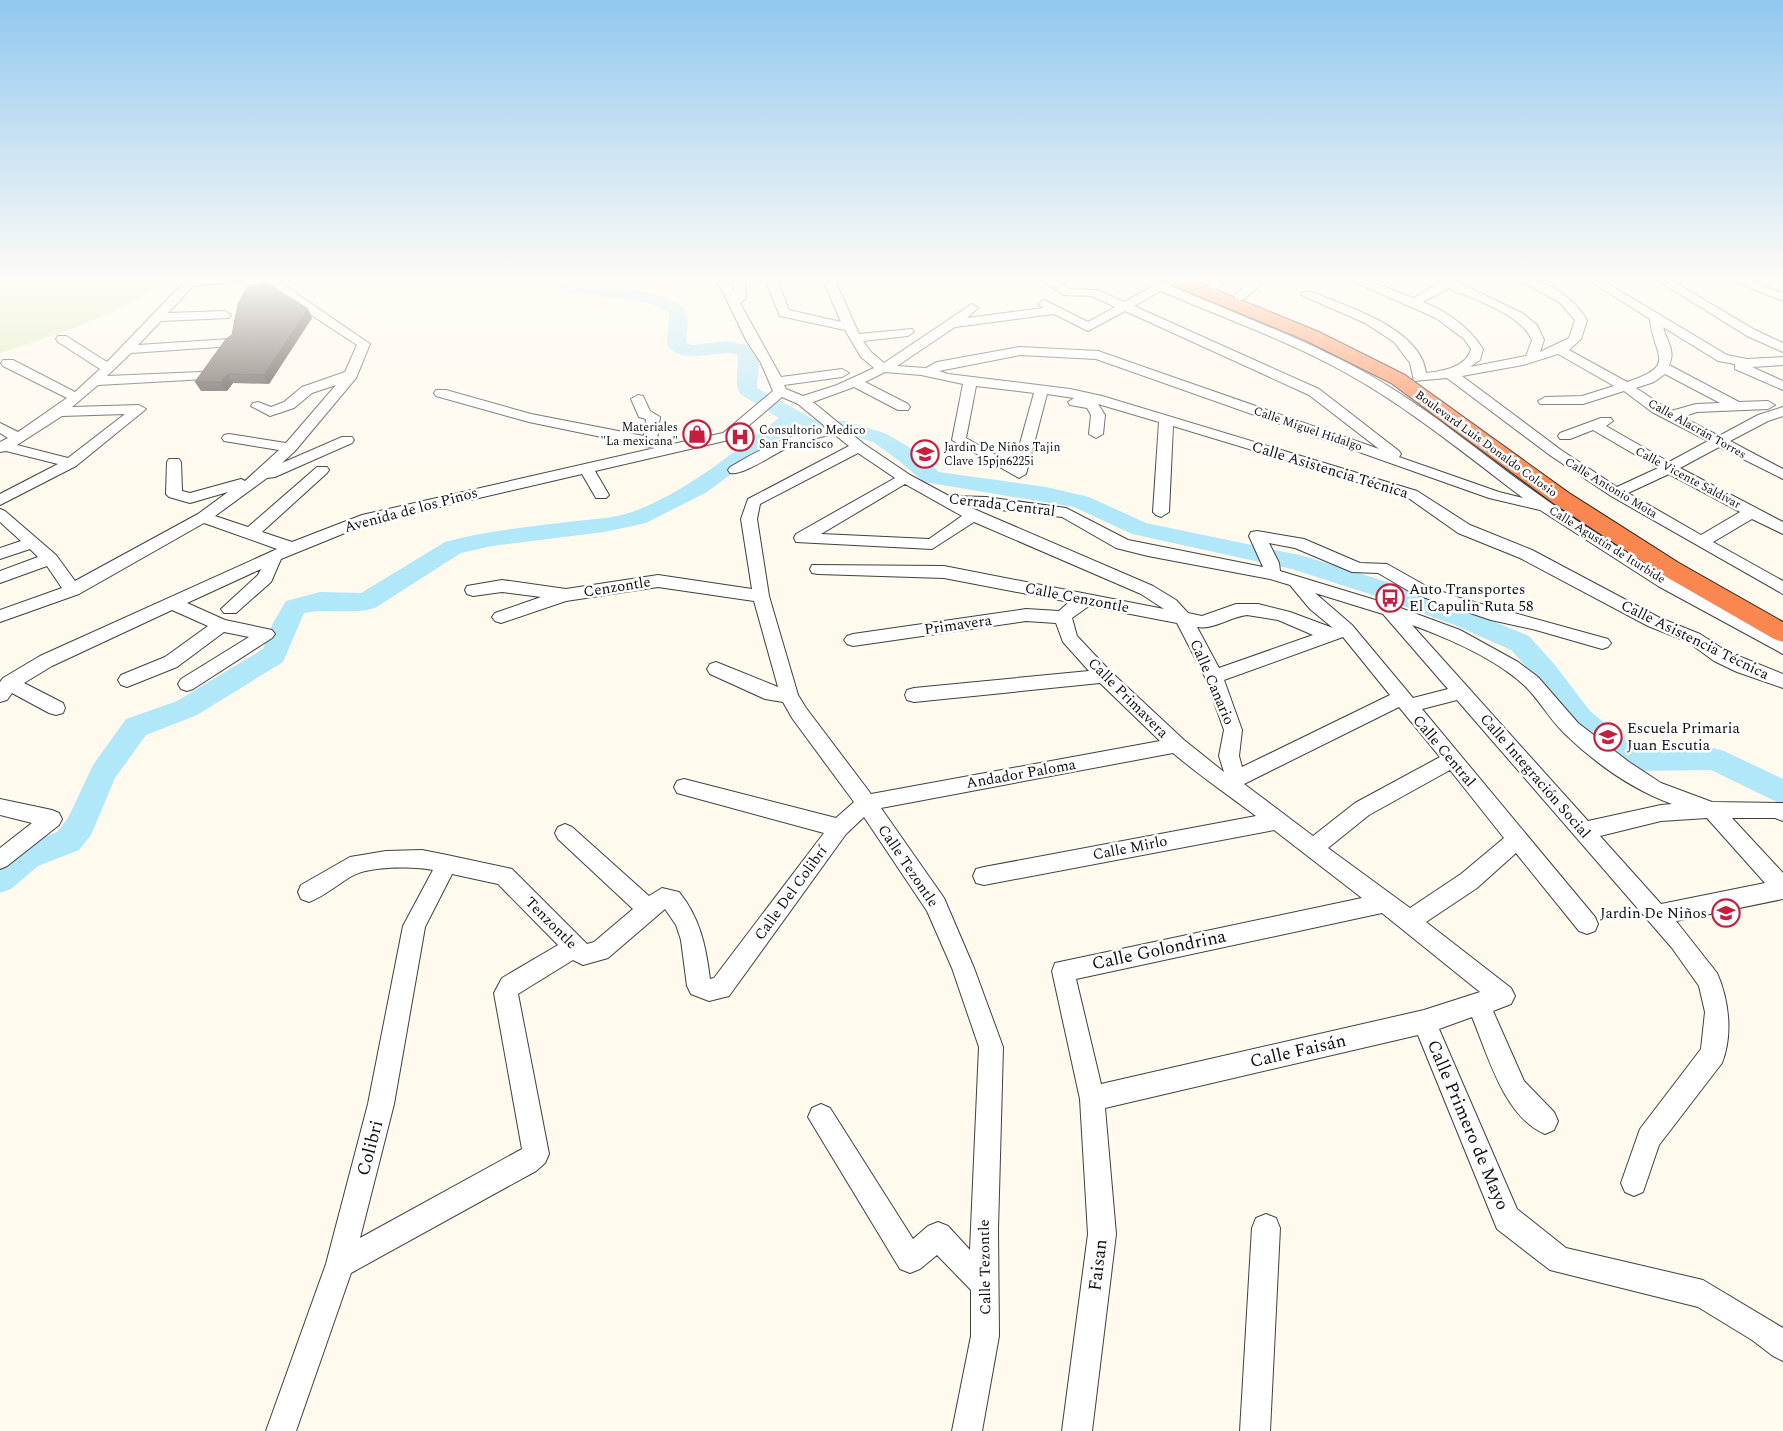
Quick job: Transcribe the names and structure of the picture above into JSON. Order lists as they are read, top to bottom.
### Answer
{
  "streets": {
    "highway": ["Boulevard Luis Donaldo Colosio"],
    "street": [
      "Calle Miguel Hidalgo",
      "Calle Alacrán Torres",
      "Calle Asistencia Técnica",
      "Calle Vicente Saldívar",
      "Calle Antonio Mota",
      "Cerrada Central",
      "Avenida de los Pinos",
      "Calle Agustín de Iturbide",
      "Cenzontle",
      "Calle Cenzontle",
      "Primavera",
      "Calle Canario",
      "Calle Primavera",
      "Calle Central",
      "Andador Paloma",
      "Calle Integración Social",
      "Calle Mirlo",
      "Calle Tezontle",
      "Calle Del Colibrí",
      "Tenzontle",
      "Calle Golondrina",
      "Calle Faisán",
      "Calle Primero de Mayo",
      "Colibri",
      "Faisan"
    ]
  },
  "crossings": [
    ["Calle Miguel Hidalgo", "Calle Asistencia Técnica"],
    ["Calle Miguel Hidalgo", "Calle Agustín de Iturbide"],
    ["Cerrada Central", "Avenida de los Pinos"],
    ["Cerrada Central", "Calle Canario"],
    ["Cerrada Central", "Calle Central"],
    ["Cerrada Central", "Calle Integración Social"],
    ["Cerrada Central", "Calle Tezontle"],
    ["Cenzontle", "Calle Tezontle"],
    ["Calle Cenzontle", "Calle Canario"],
    ["Calle Cenzontle", "Calle Central"],
    ["Primavera", "Calle Primavera"],
    ["Calle Canario", "Calle Primavera"],
    ["Calle Primavera", "Andador Paloma"],
    ["Andador Paloma", "Calle Tezontle"],
    ["Andador Paloma", "Calle Del Colibrí"],
    ["Calle Tezontle", "Calle Del Colibrí"],
    ["Calle Del Colibrí", "Tenzontle"],
    ["Tenzontle", "Colibri"],
    ["Calle Golondrina", "Calle Faisán"],
    ["Calle Golondrina", "Faisan"],
    ["Calle Faisán", "Calle Primero de Mayo"],
    ["Calle Faisán", "Faisan"]
  ],
  "places": {
    "shop": ["Materiales \"La mexicana\""],
    "hospital": ["Consultorio Medico San Francisco"],
    "school or university": ["Jardin De Niños Tajin Clave 15pjn6225i", "Escuela Primaria Juan Escutia", "Jardin De Niños"],
    "bus stop": ["Auto Transportes El Capulin Ruta 58"]
  }
}
